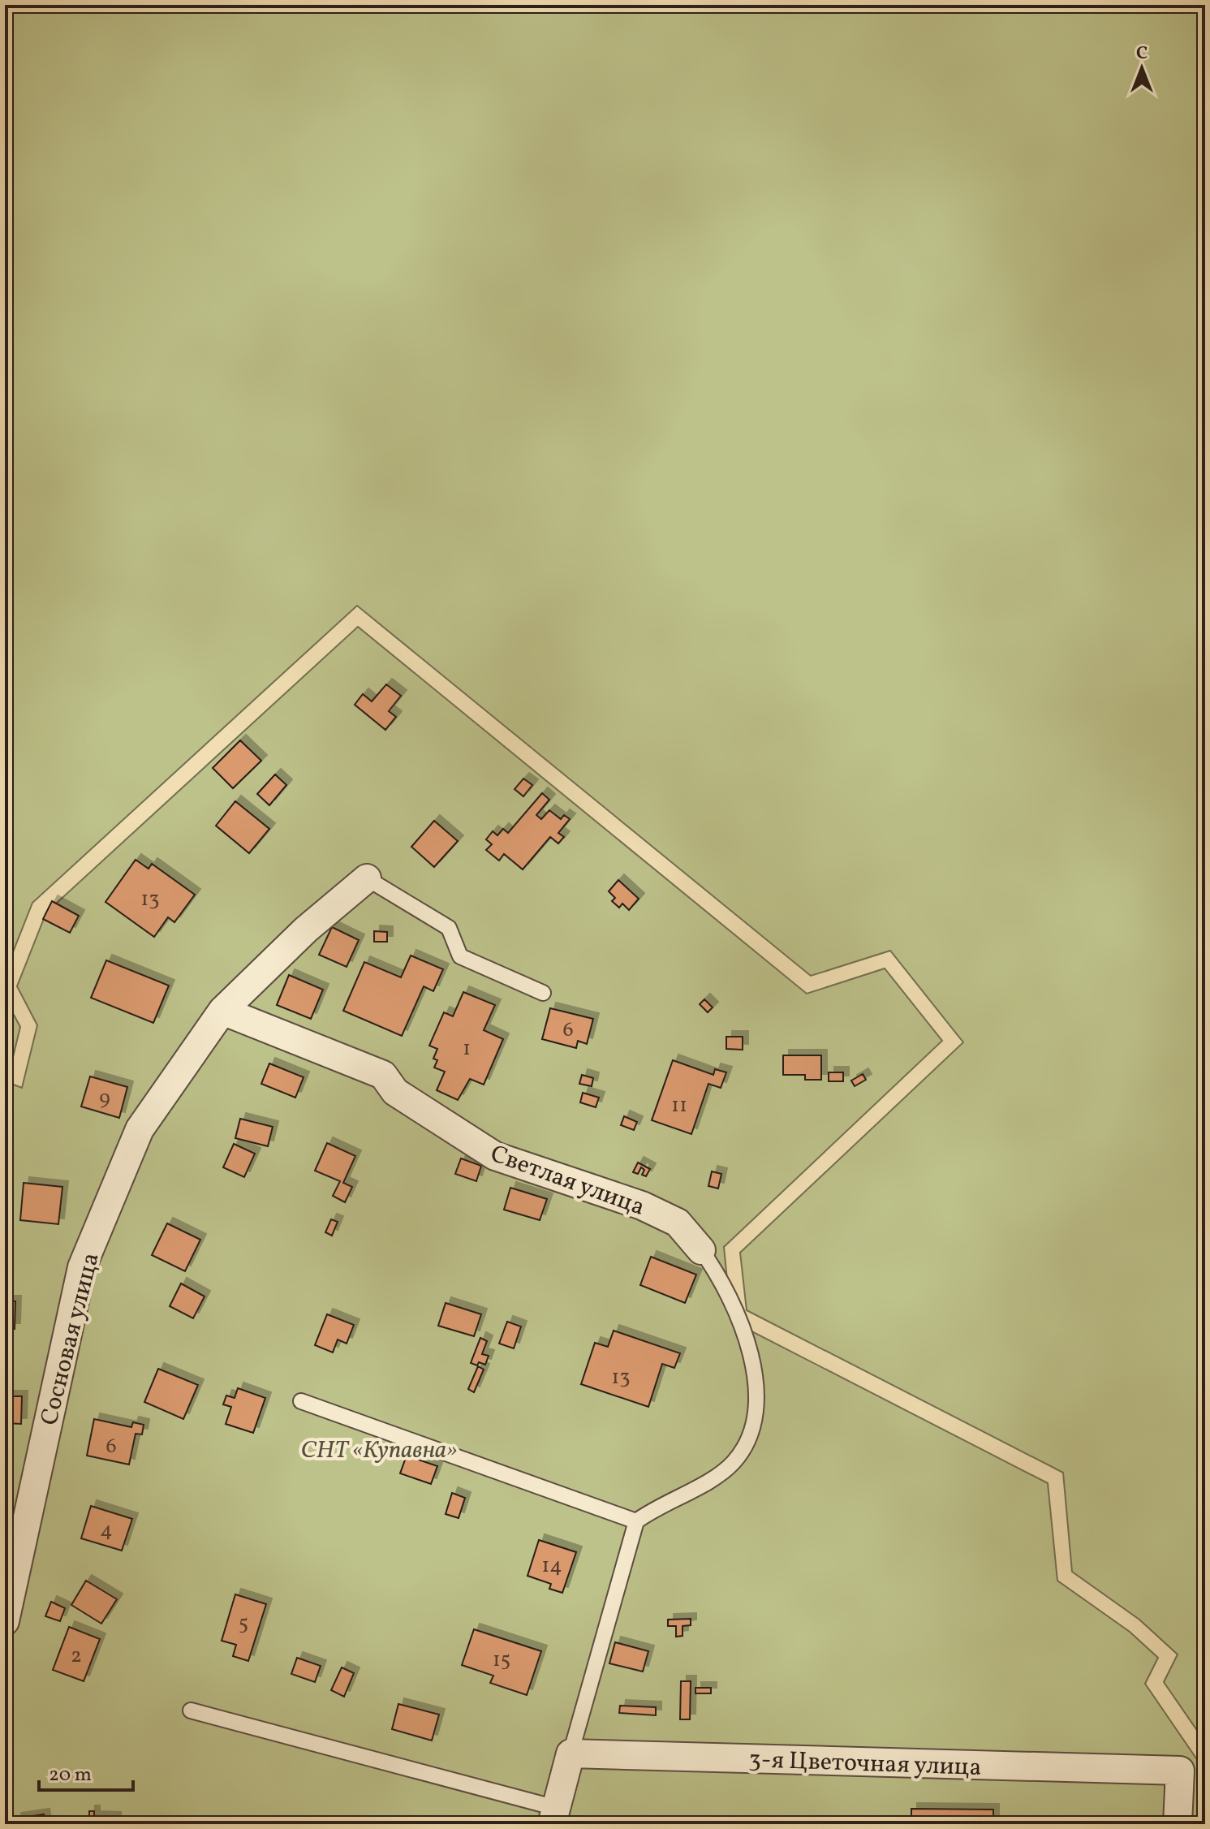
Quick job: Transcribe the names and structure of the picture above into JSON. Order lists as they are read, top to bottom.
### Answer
{
  "streets": {
    "street": ["Светлая улица", "Сосновая улица", "3-я Цветочная улица"]
  },
  "crossings": [
    ["Светлая улица", "Сосновая улица"]
  ],
  "parks": ["СНТ «Купавна»"],
  "house_numbers": [
    "13",
    "6",
    "1",
    "9",
    "11",
    "13",
    "6",
    "4",
    "14",
    "5",
    "2",
    "15"
  ],
  "scale_bar": "20 m",
  "north": "top"
}
